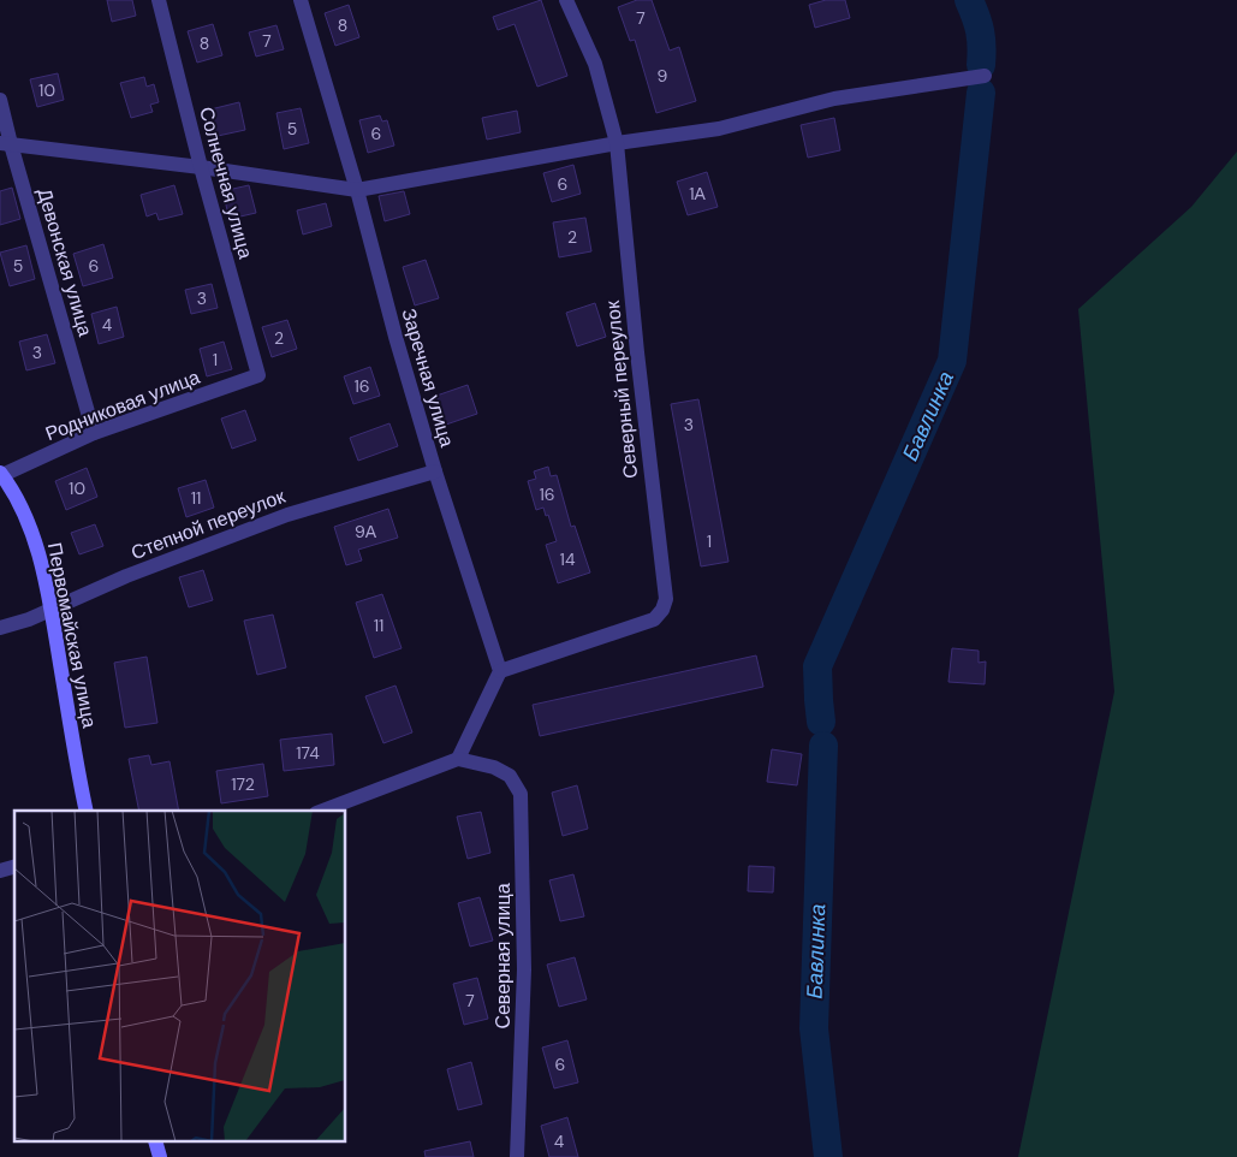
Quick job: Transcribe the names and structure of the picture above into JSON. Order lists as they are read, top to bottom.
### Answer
{
  "streets": {
    "street": [
      "Солнечная улица",
      "Девонская улица",
      "Заречная улица",
      "Северный переулок",
      "Родниковая улица",
      "Степной переулок",
      "Первомайская улица",
      "Северная улица"
    ]
  },
  "crossings": [
    ["Солнечная улица", "Родниковая улица"],
    ["Девонская улица", "Родниковая улица"],
    ["Заречная улица", "Северный переулок"],
    ["Заречная улица", "Степной переулок"],
    ["Родниковая улица", "Первомайская улица"],
    ["Степной переулок", "Первомайская улица"]
  ],
  "water": ["Бавлинка"],
  "house_numbers": [
    "7",
    "8",
    "7",
    "8",
    "9",
    "10",
    "5",
    "6",
    "6",
    "1А",
    "2",
    "5",
    "6",
    "3",
    "4",
    "2",
    "3",
    "1",
    "16",
    "3",
    "10",
    "16",
    "11",
    "9А",
    "1",
    "14",
    "11",
    "174",
    "172",
    "7",
    "6",
    "4"
  ]
}
